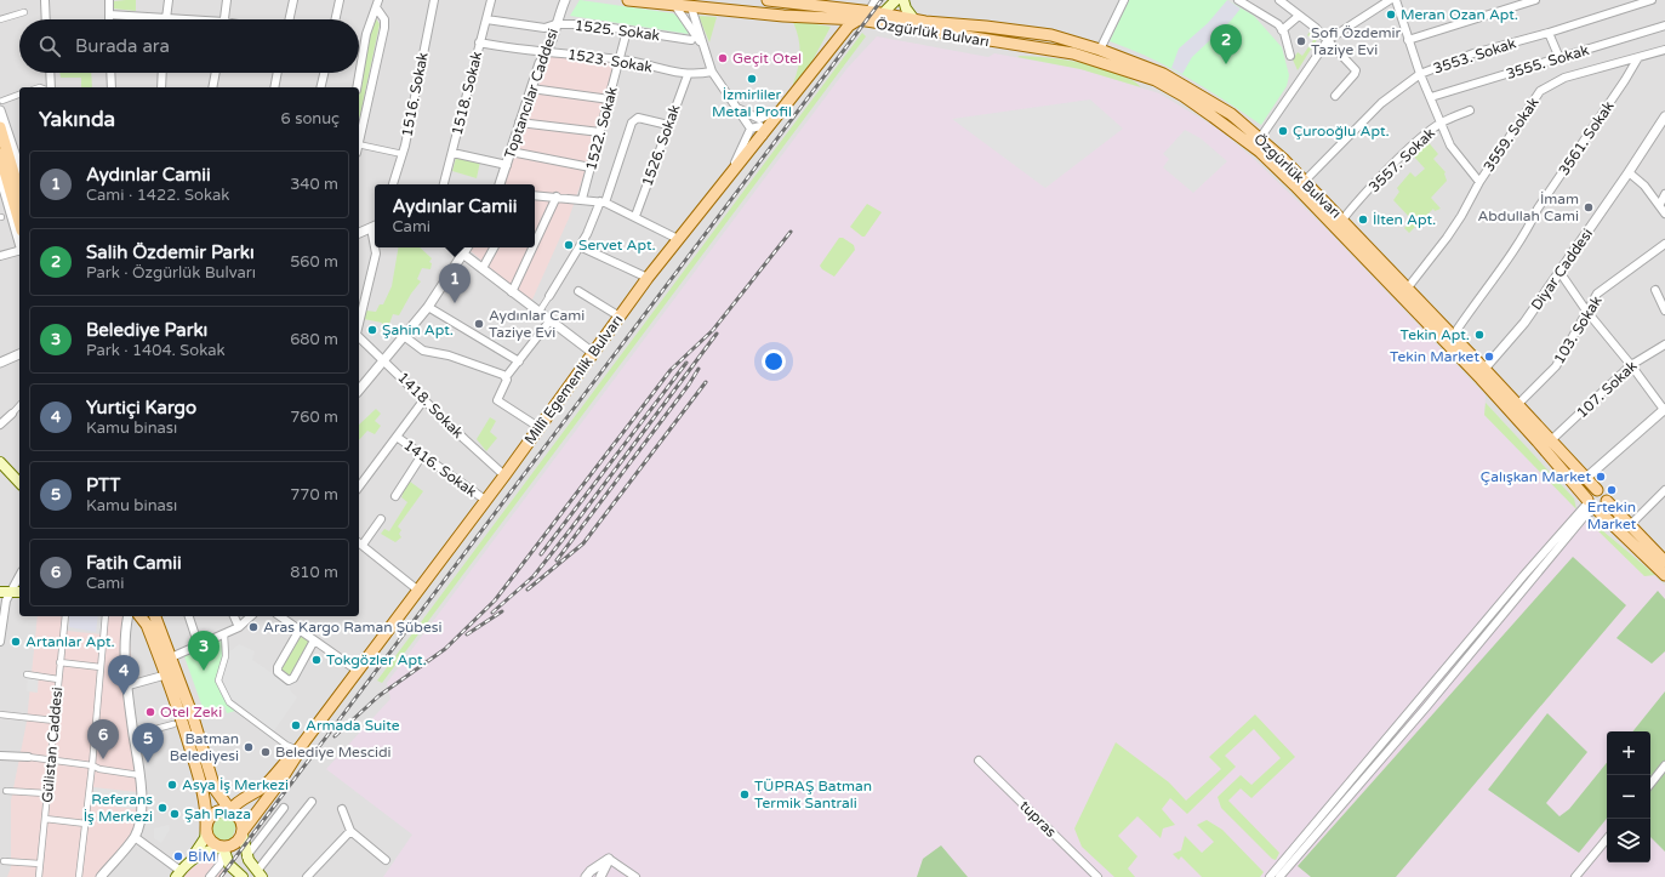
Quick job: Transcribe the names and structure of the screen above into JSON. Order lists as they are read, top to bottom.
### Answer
{
  "streets": {
    "main road": ["Özgürlük Bulvarı", "Millî Egemenlik Bulvarı"],
    "street": [
      "1525. Sokak",
      "3553. Sokak",
      "1523. Sokak",
      "3555. Sokak",
      "1518. Sokak",
      "Toptancılar Caddesi",
      "1516. Sokak",
      "1522. Sokak",
      "3559. Sokak",
      "3561. Sokak",
      "1526. Sokak",
      "3557. Sokak",
      "Diyar Caddesi",
      "103. Sokak",
      "107. Sokak",
      "1418. Sokak",
      "1416. Sokak",
      "Gülistan Caddesi",
      "tupras"
    ]
  },
  "crossings": [
    ["1525. Sokak", "1518. Sokak"],
    ["1525. Sokak", "Toptancılar Caddesi"],
    ["1525. Sokak", "1522. Sokak"],
    ["Özgürlük Bulvarı", "3553. Sokak"],
    ["Özgürlük Bulvarı", "3559. Sokak"],
    ["Özgürlük Bulvarı", "3561. Sokak"],
    ["Özgürlük Bulvarı", "3557. Sokak"],
    ["Özgürlük Bulvarı", "Diyar Caddesi"],
    ["Özgürlük Bulvarı", "103. Sokak"],
    ["Özgürlük Bulvarı", "Millî Egemenlik Bulvarı"],
    ["Özgürlük Bulvarı", "107. Sokak"],
    ["1523. Sokak", "1518. Sokak"],
    ["1523. Sokak", "Toptancılar Caddesi"],
    ["1523. Sokak", "1522. Sokak"],
    ["1523. Sokak", "1526. Sokak"],
    ["3559. Sokak", "3561. Sokak"],
    ["Millî Egemenlik Bulvarı", "1418. Sokak"],
    ["Millî Egemenlik Bulvarı", "1416. Sokak"]
  ],
  "places": [
    "Meran Ozan Apt.",
    "Sofi Özdemir Taziye Evi",
    "Geçit Otel",
    "İzmirliler Metal Profil",
    "Çurooğlu Apt.",
    "İmam Abdullah Cami",
    "İlten Apt.",
    "Servet Apt.",
    "Aydınlar Cami Taziye Evi",
    "Şahin Apt.",
    "Tekin Apt.",
    "Tekin Market",
    "Çalışkan Market",
    "Ertekin Market",
    "Aras Kargo Raman Şübesi",
    "Artanlar Apt.",
    "Tokgözler Apt.",
    "Otel Zeki",
    "Armada Suite",
    "Batman Belediyesi",
    "Belediye Mescidi",
    "Asya İş Merkezi",
    "TÜPRAŞ Batman Termik Santrali",
    "Referans İş Merkezi",
    "Şah Plaza",
    "BİM"
  ],
  "page": {
    "search": "Burada ara",
    "pins": [
      "2",
      "1",
      "3",
      "4",
      "6",
      "5"
    ],
    "heading": ["Yakında", "6 sonuç"],
    "list": [
      {
        "mark": "1",
        "name": "Aydınlar Camii",
        "note": "Cami · 1422. Sokak",
        "value": "340 m"
      },
      {
        "mark": "2",
        "name": "Salih Özdemir Parkı",
        "note": "Park · Özgürlük Bulvarı",
        "value": "560 m"
      },
      {
        "mark": "3",
        "name": "Belediye Parkı",
        "note": "Park · 1404. Sokak",
        "value": "680 m"
      },
      {
        "mark": "4",
        "name": "Yurtiçi Kargo",
        "note": "Kamu binası",
        "value": "760 m"
      },
      {
        "mark": "5",
        "name": "PTT",
        "note": "Kamu binası",
        "value": "770 m"
      },
      {
        "mark": "6",
        "name": "Fatih Camii",
        "note": "Cami",
        "value": "810 m"
      }
    ],
    "popup": ["Aydınlar Camii", "Cami"],
    "map_buttons": ["+", "−"]
  }
}
